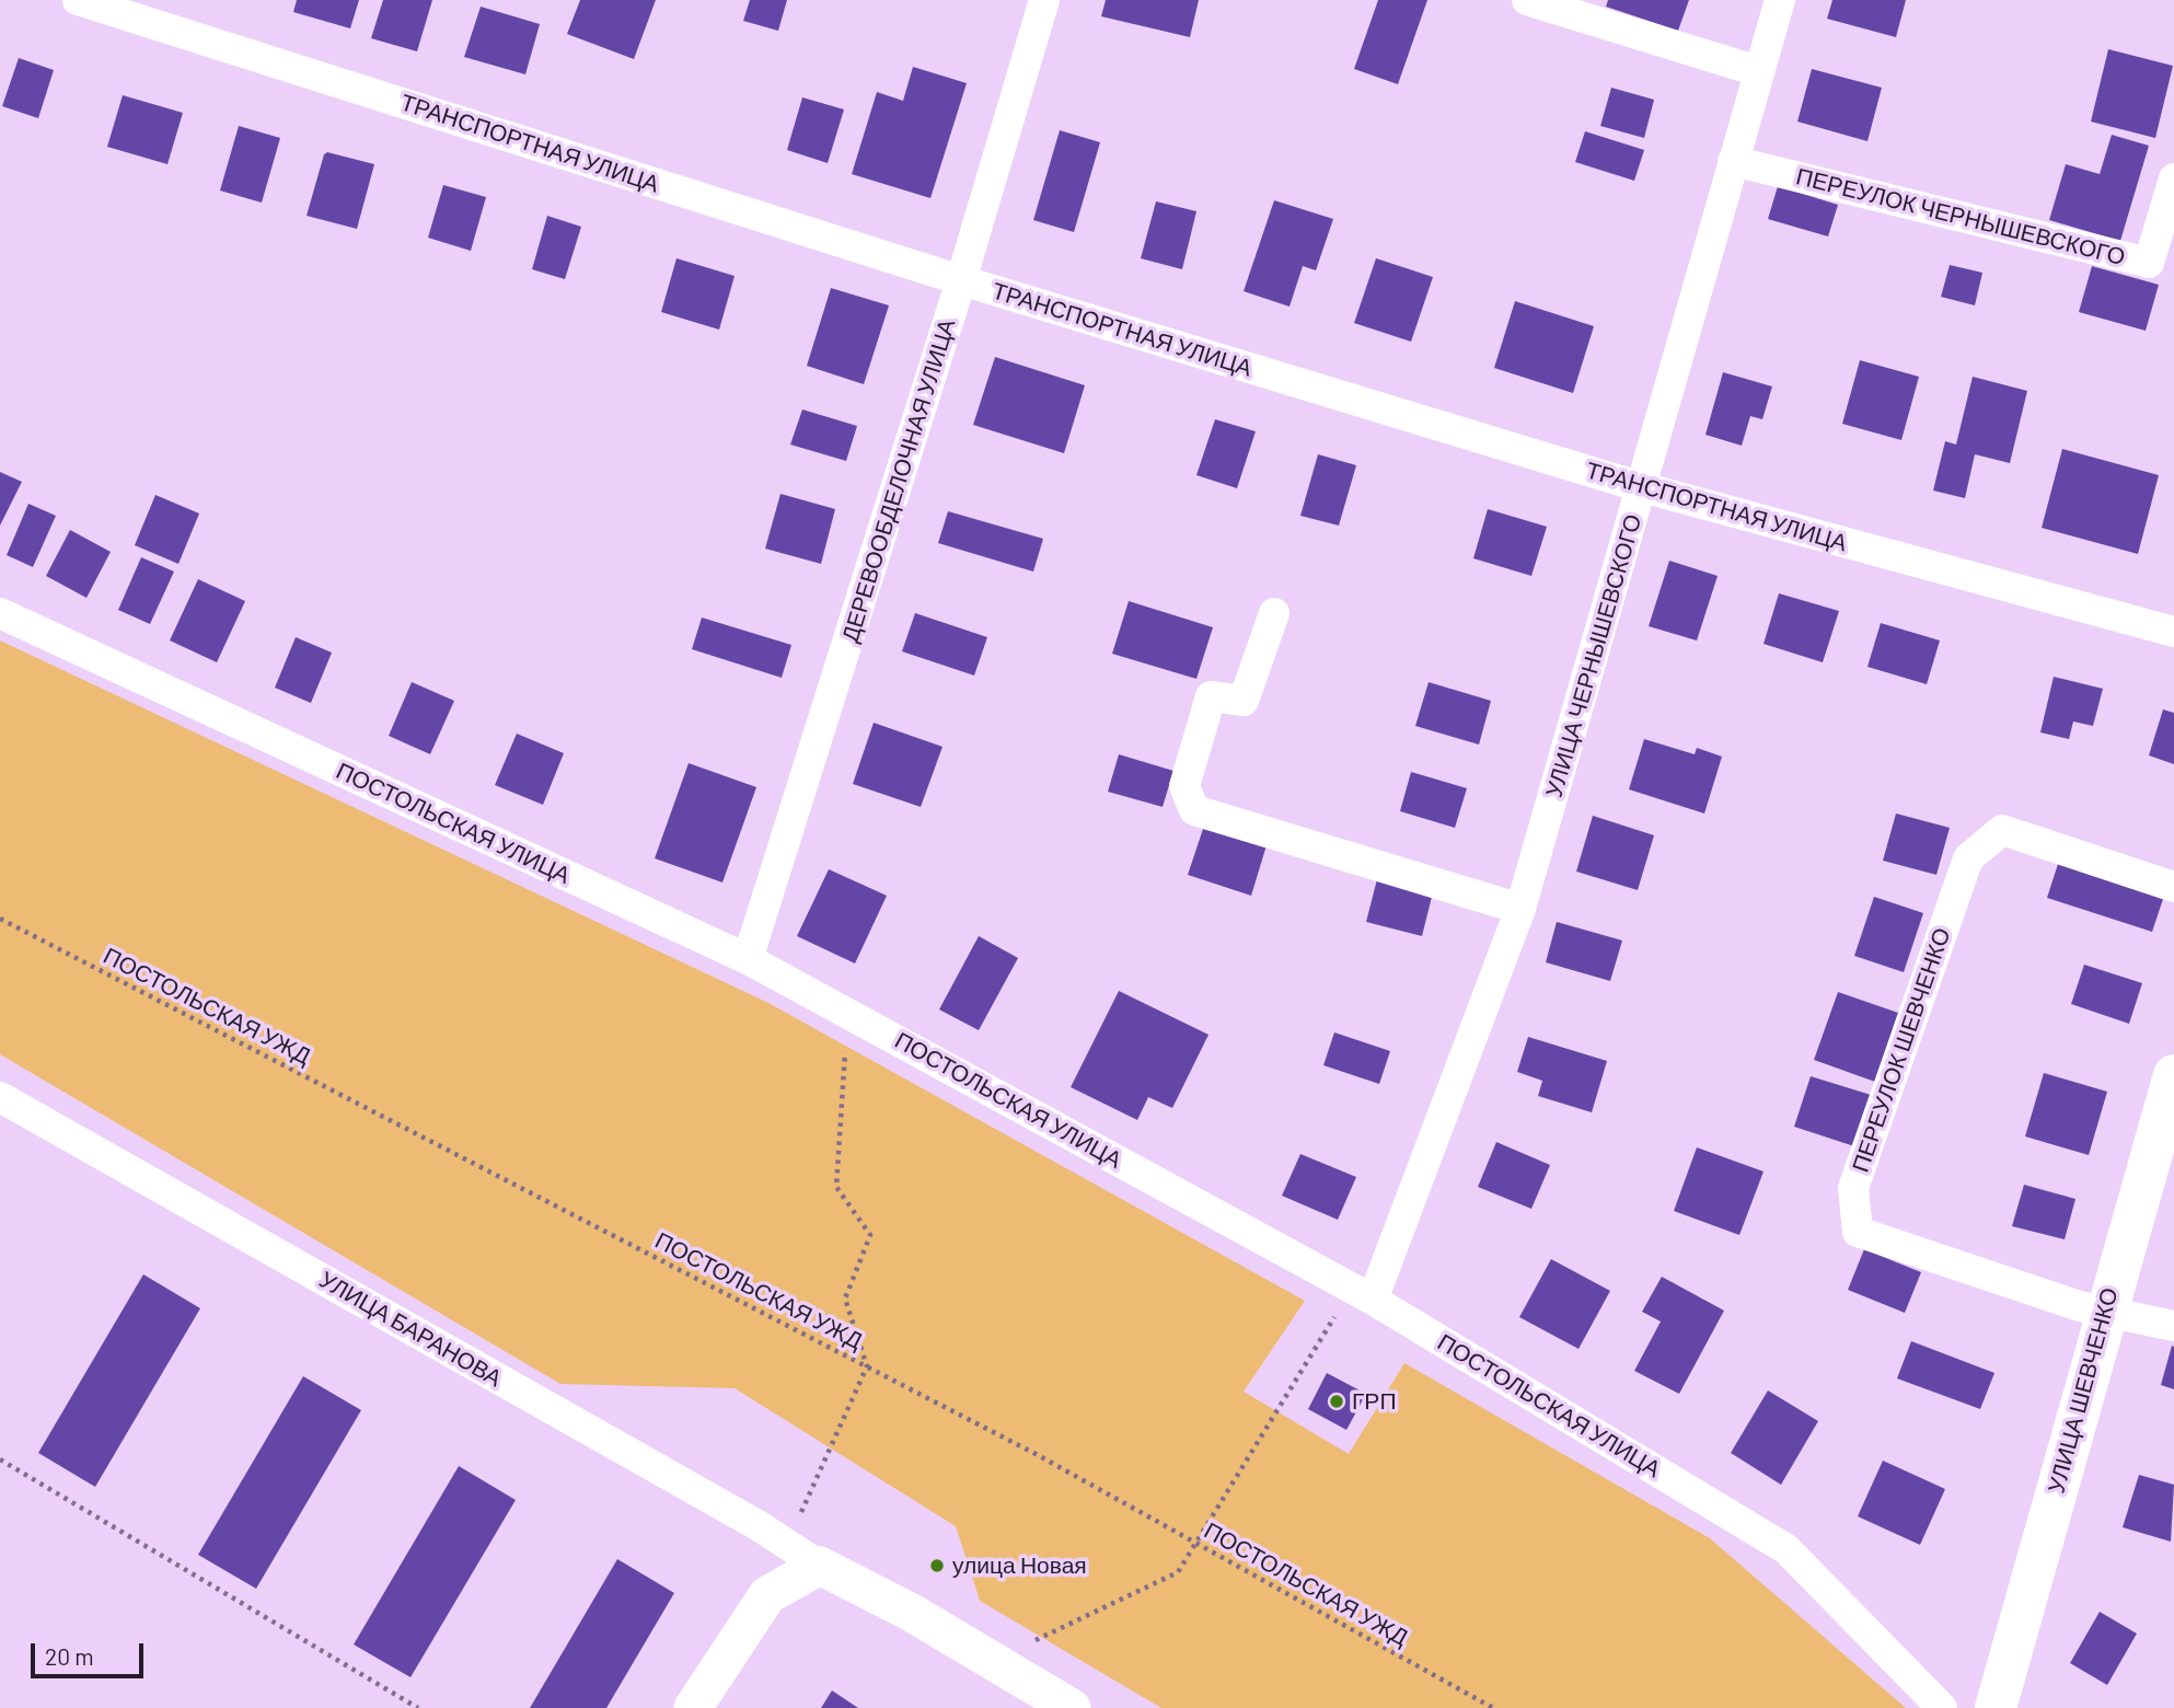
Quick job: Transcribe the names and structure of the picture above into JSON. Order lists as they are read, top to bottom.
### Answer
{
  "streets": {
    "main road": ["УЛИЦА ШЕВЧЕНКО"],
    "street": [
      "ТРАНСПОРТНАЯ УЛИЦА",
      "ПЕРЕУЛОК ЧЕРНЫШЕВСКОГО",
      "ДЕРЕВООБДЕЛОЧНАЯ УЛИЦА",
      "УЛИЦА ЧЕРНЫШЕВСКОГО",
      "ПОСТОЛЬСКАЯ УЛИЦА",
      "ПЕРЕУЛОК ШЕВЧЕНКО",
      "УЛИЦА БАРАНОВА"
    ],
    "path": ["ПОСТОЛЬСКАЯ УЖД"]
  },
  "crossings": [
    ["ТРАНСПОРТНАЯ УЛИЦА", "ДЕРЕВООБДЕЛОЧНАЯ УЛИЦА"],
    ["ТРАНСПОРТНАЯ УЛИЦА", "УЛИЦА ЧЕРНЫШЕВСКОГО"],
    ["ПЕРЕУЛОК ЧЕРНЫШЕВСКОГО", "УЛИЦА ЧЕРНЫШЕВСКОГО"],
    ["ДЕРЕВООБДЕЛОЧНАЯ УЛИЦА", "ПОСТОЛЬСКАЯ УЛИЦА"],
    ["УЛИЦА ЧЕРНЫШЕВСКОГО", "ПОСТОЛЬСКАЯ УЛИЦА"],
    ["ПЕРЕУЛОК ШЕВЧЕНКО", "УЛИЦА ШЕВЧЕНКО"]
  ],
  "places": ["ГРП", "улица Новая"],
  "scale_bar": "20 m"
}
